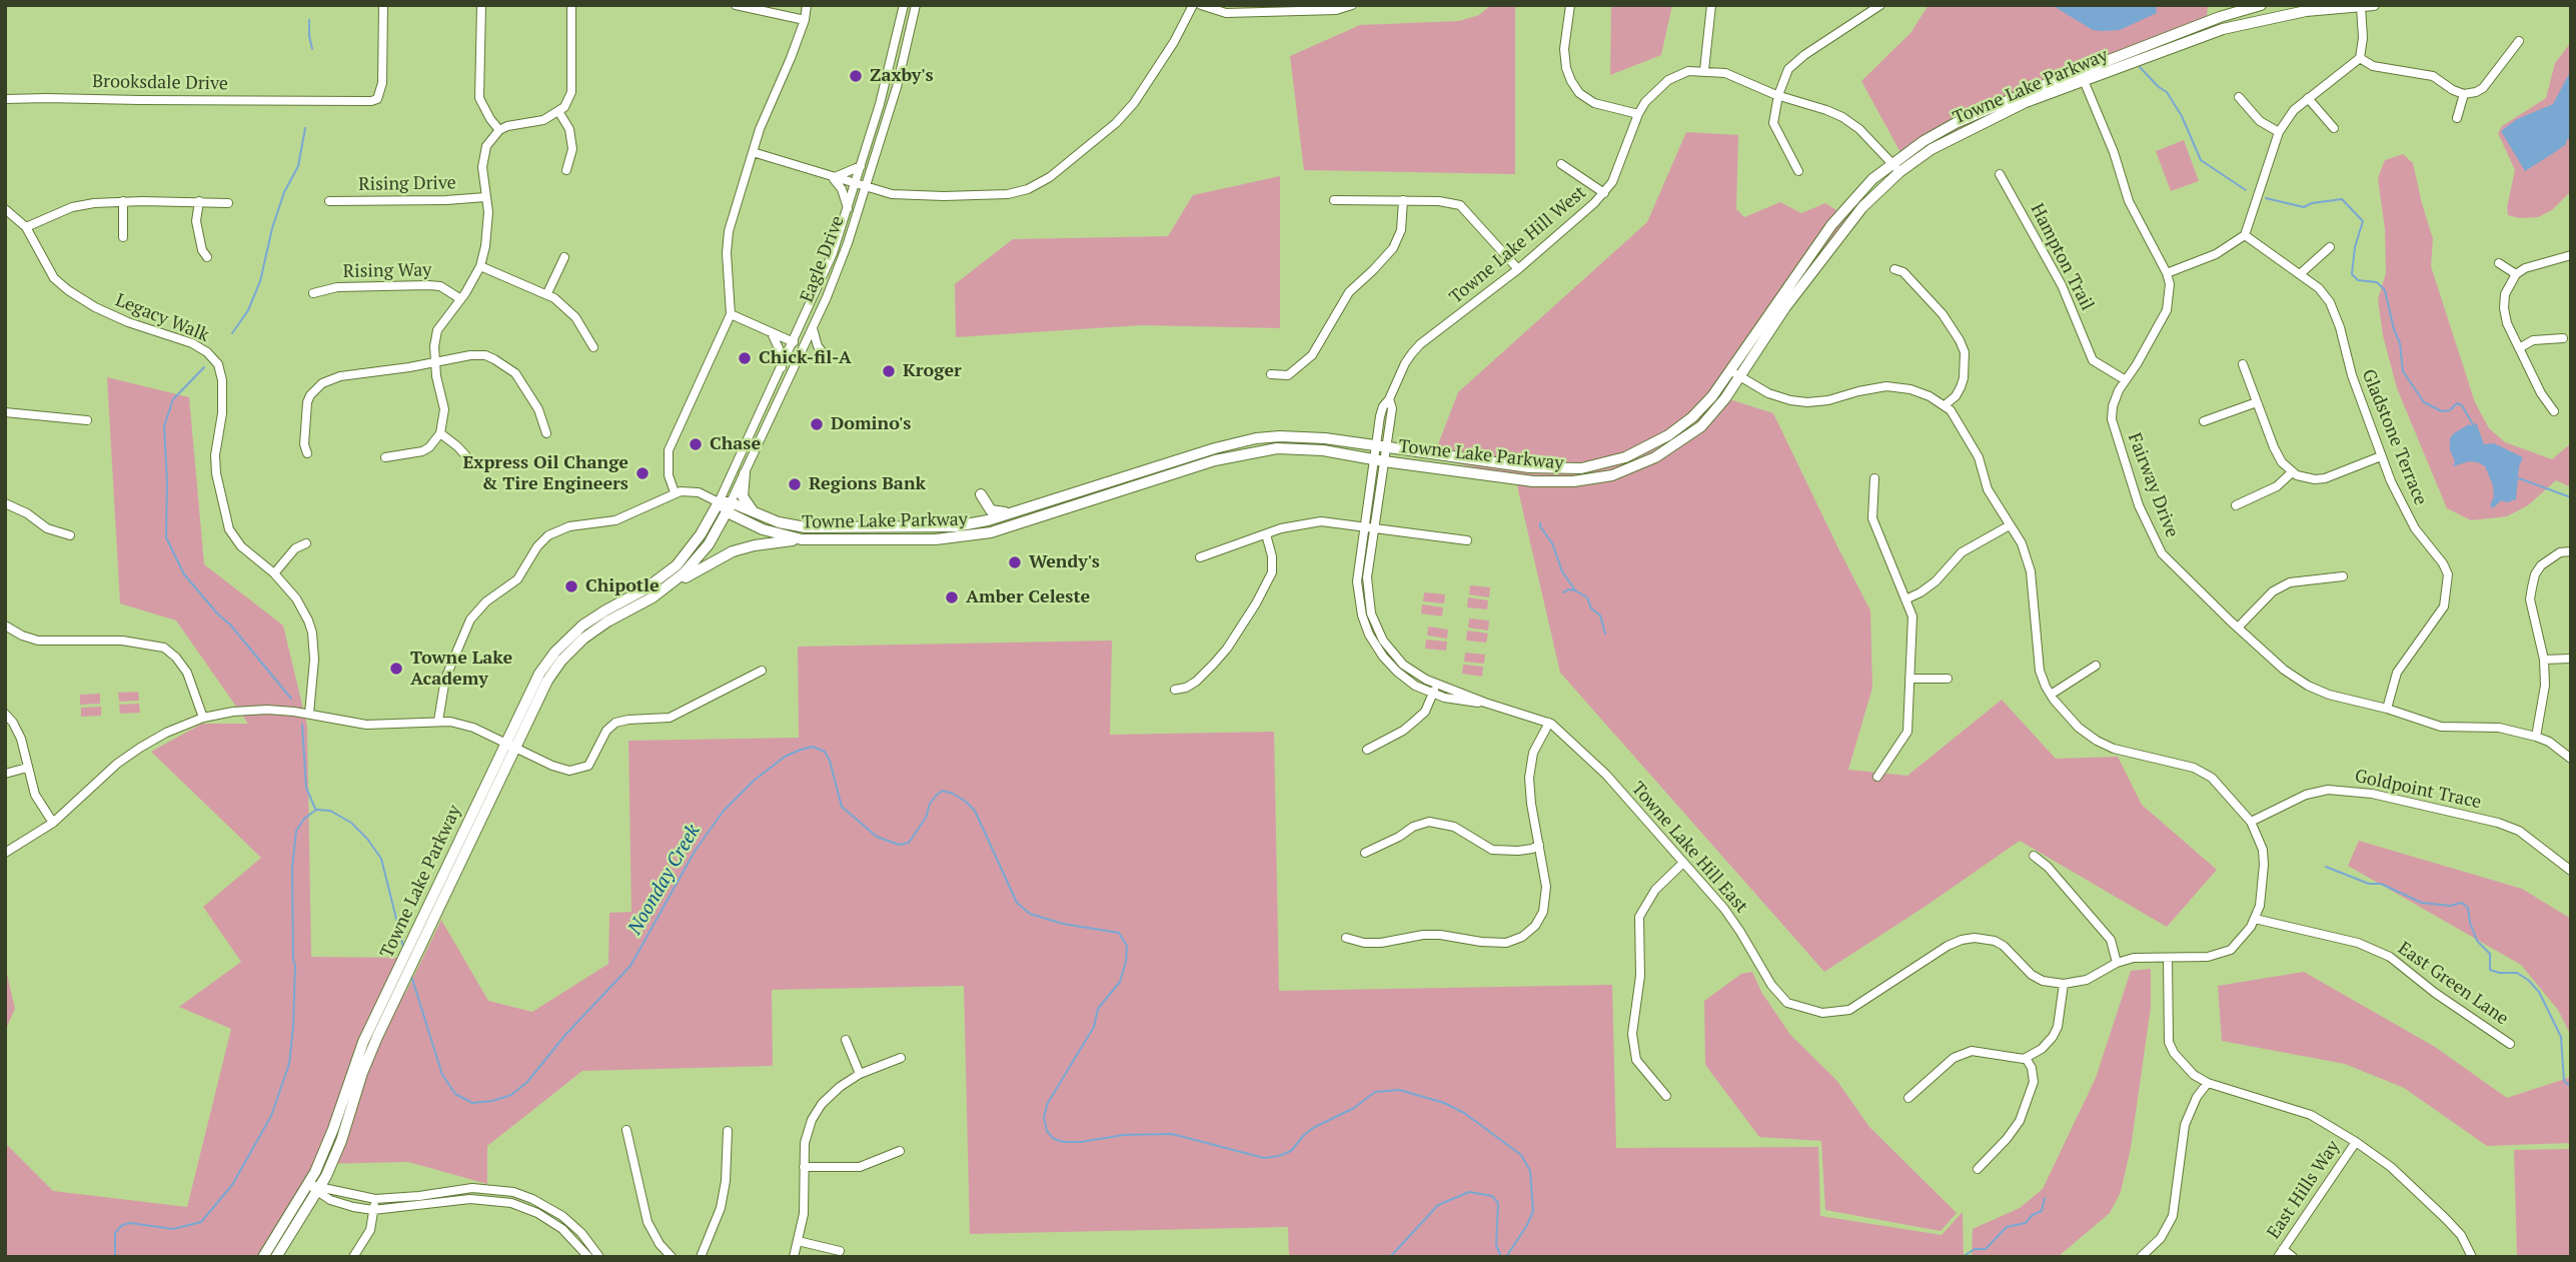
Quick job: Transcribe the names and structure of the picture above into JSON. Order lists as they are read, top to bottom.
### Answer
{
  "streets": {
    "main road": ["Towne Lake Parkway"],
    "street": [
      "Brooksdale Drive",
      "Rising Drive",
      "Towne Lake Hill West",
      "Hampton Trail",
      "Eagle Drive",
      "Rising Way",
      "Legacy Walk",
      "Gladstone Terrace",
      "Fairway Drive",
      "Goldpoint Trace",
      "Towne Lake Hill East",
      "East Green Lane",
      "East Hills Way"
    ]
  },
  "crossings": [
    ["Towne Lake Parkway", "Towne Lake Hill West"],
    ["Towne Lake Parkway", "Eagle Drive"],
    ["Towne Lake Parkway", "Fairway Drive"],
    ["Towne Lake Parkway", "Towne Lake Hill East"],
    ["Towne Lake Hill West", "Towne Lake Hill East"],
    ["Hampton Trail", "Fairway Drive"],
    ["Gladstone Terrace", "Fairway Drive"]
  ],
  "water": ["Noonday Creek"],
  "places": [
    "Zaxby's",
    "Chick-fil-A",
    "Kroger",
    "Domino's",
    "Chase",
    "Express Oil Change & Tire Engineers",
    "Regions Bank",
    "Wendy's",
    "Chipotle",
    "Amber Celeste",
    "Towne Lake Academy"
  ]
}
